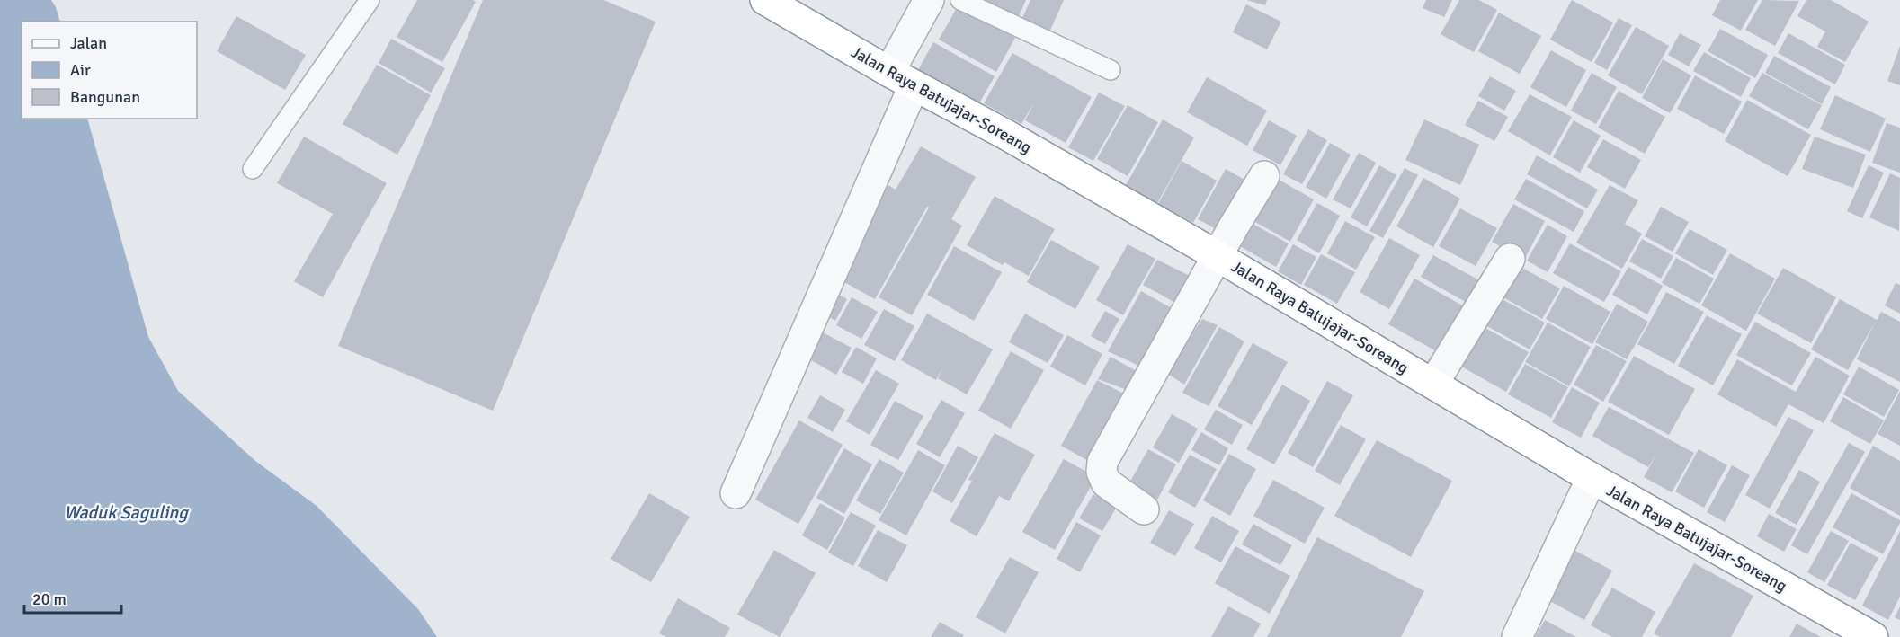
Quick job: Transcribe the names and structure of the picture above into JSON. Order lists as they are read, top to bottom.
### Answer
{
  "streets": {
    "highway": ["Jalan Raya Batujajar-Soreang"]
  },
  "water": ["Waduk Saguling"],
  "legend": ["Jalan", "Air", "Bangunan"],
  "scale_bar": "20 m"
}
